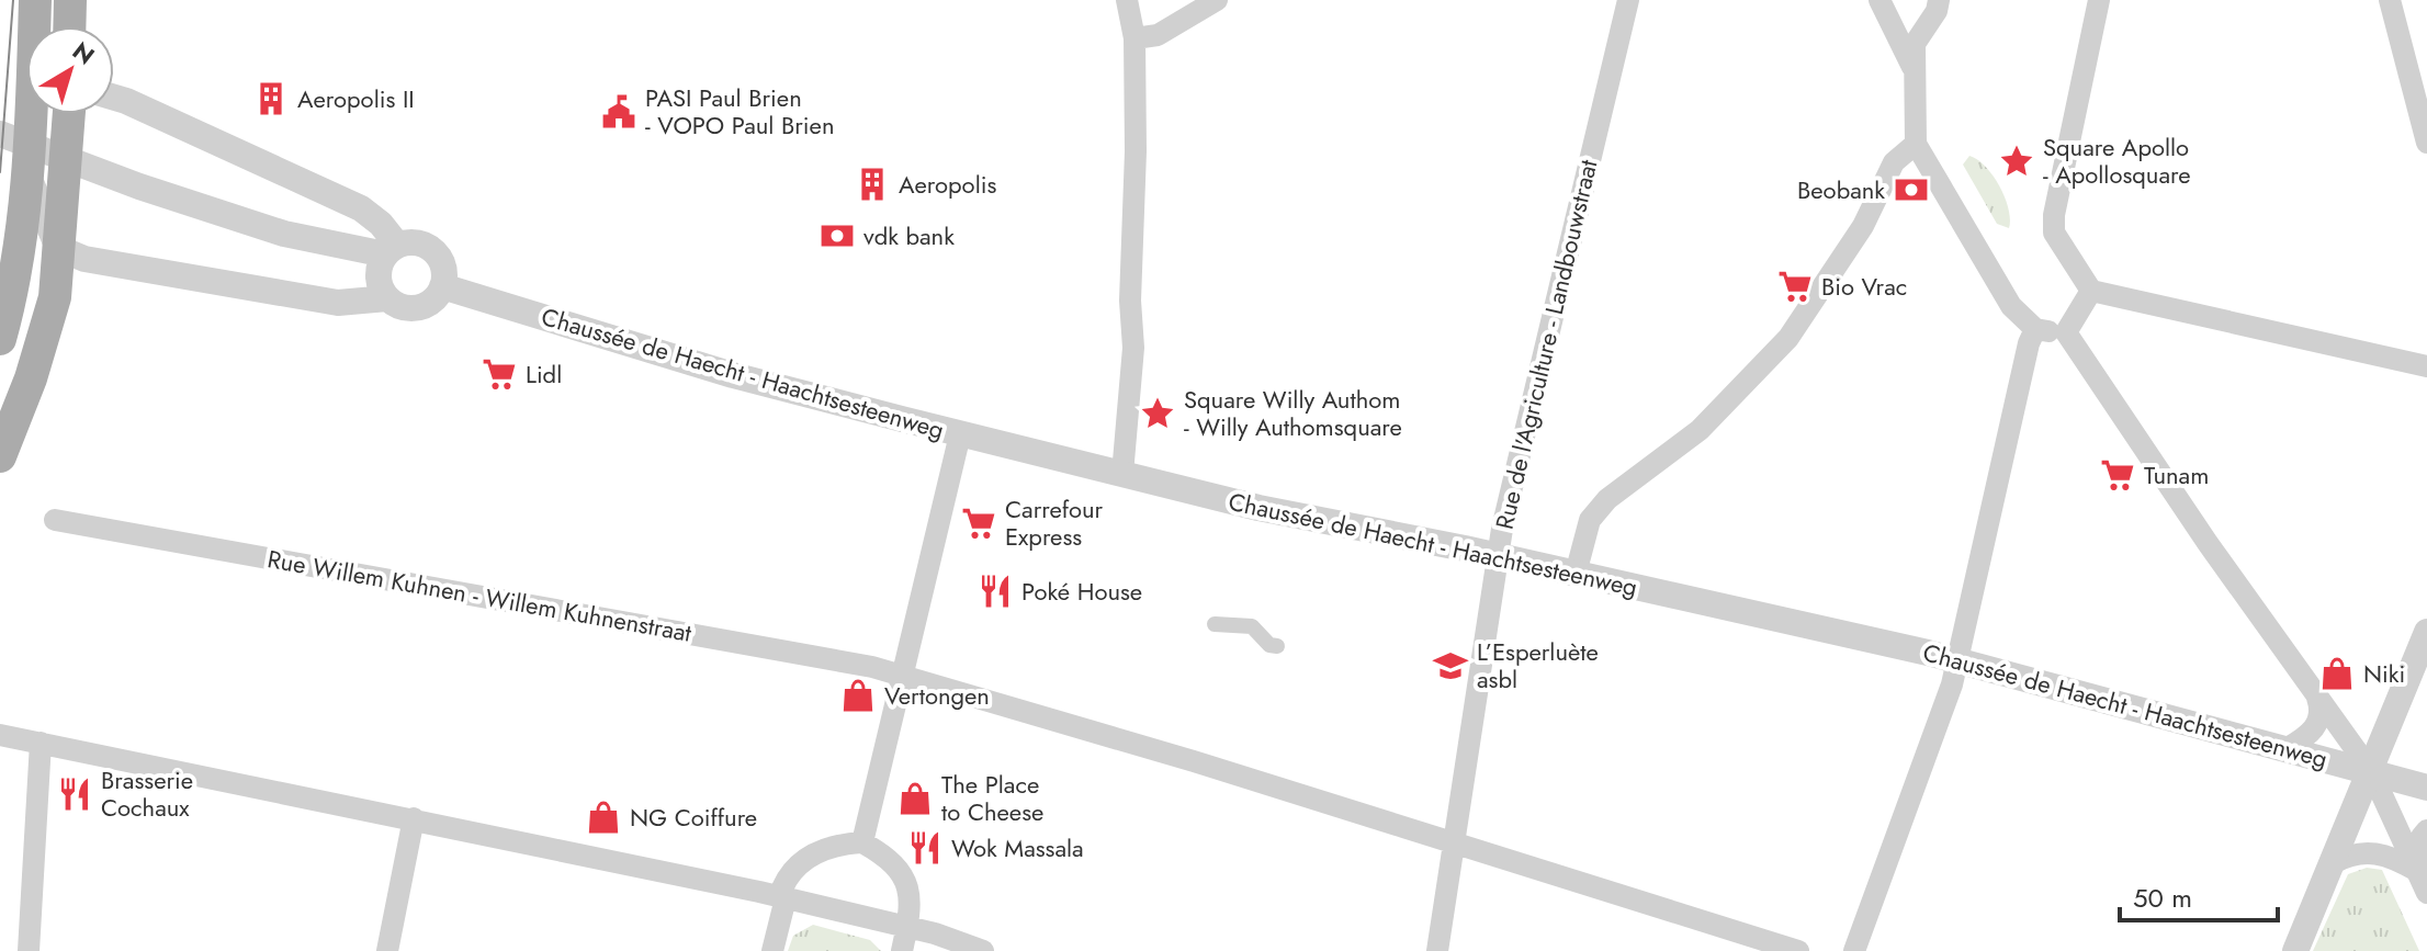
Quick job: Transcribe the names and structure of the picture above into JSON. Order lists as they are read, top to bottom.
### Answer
{
  "streets": {
    "street": ["Rue de l'Agriculture - Landbouwstraat", "Chaussée de Haecht - Haachtsesteenweg", "Rue Willem Kuhnen - Willem Kuhnenstraat"]
  },
  "crossings": [
    ["Rue de l'Agriculture - Landbouwstraat", "Chaussée de Haecht - Haachtsesteenweg"],
    ["Rue de l'Agriculture - Landbouwstraat", "Rue Willem Kuhnen - Willem Kuhnenstraat"]
  ],
  "places": {
    "building": ["Aeropolis II", "Aeropolis"],
    "public building": ["PASI Paul Brien - VOPO Paul Brien"],
    "place": ["Square Apollo - Apollosquare", "Square Willy Authom - Willy Authomsquare"],
    "bank": ["Beobank", "vdk bank"],
    "supermarket": [
      "Bio Vrac",
      "Lidl",
      "Tunam",
      "Carrefour Express"
    ],
    "restaurant": ["Poké House", "Brasserie Cochaux", "Wok Massala"],
    "school or university": ["L’Esperluète asbl"],
    "shop": [
      "Niki",
      "Vertongen",
      "The Place to Cheese",
      "NG Coiffure"
    ]
  },
  "scale_bar": "50 m",
  "north": "top right"
}
